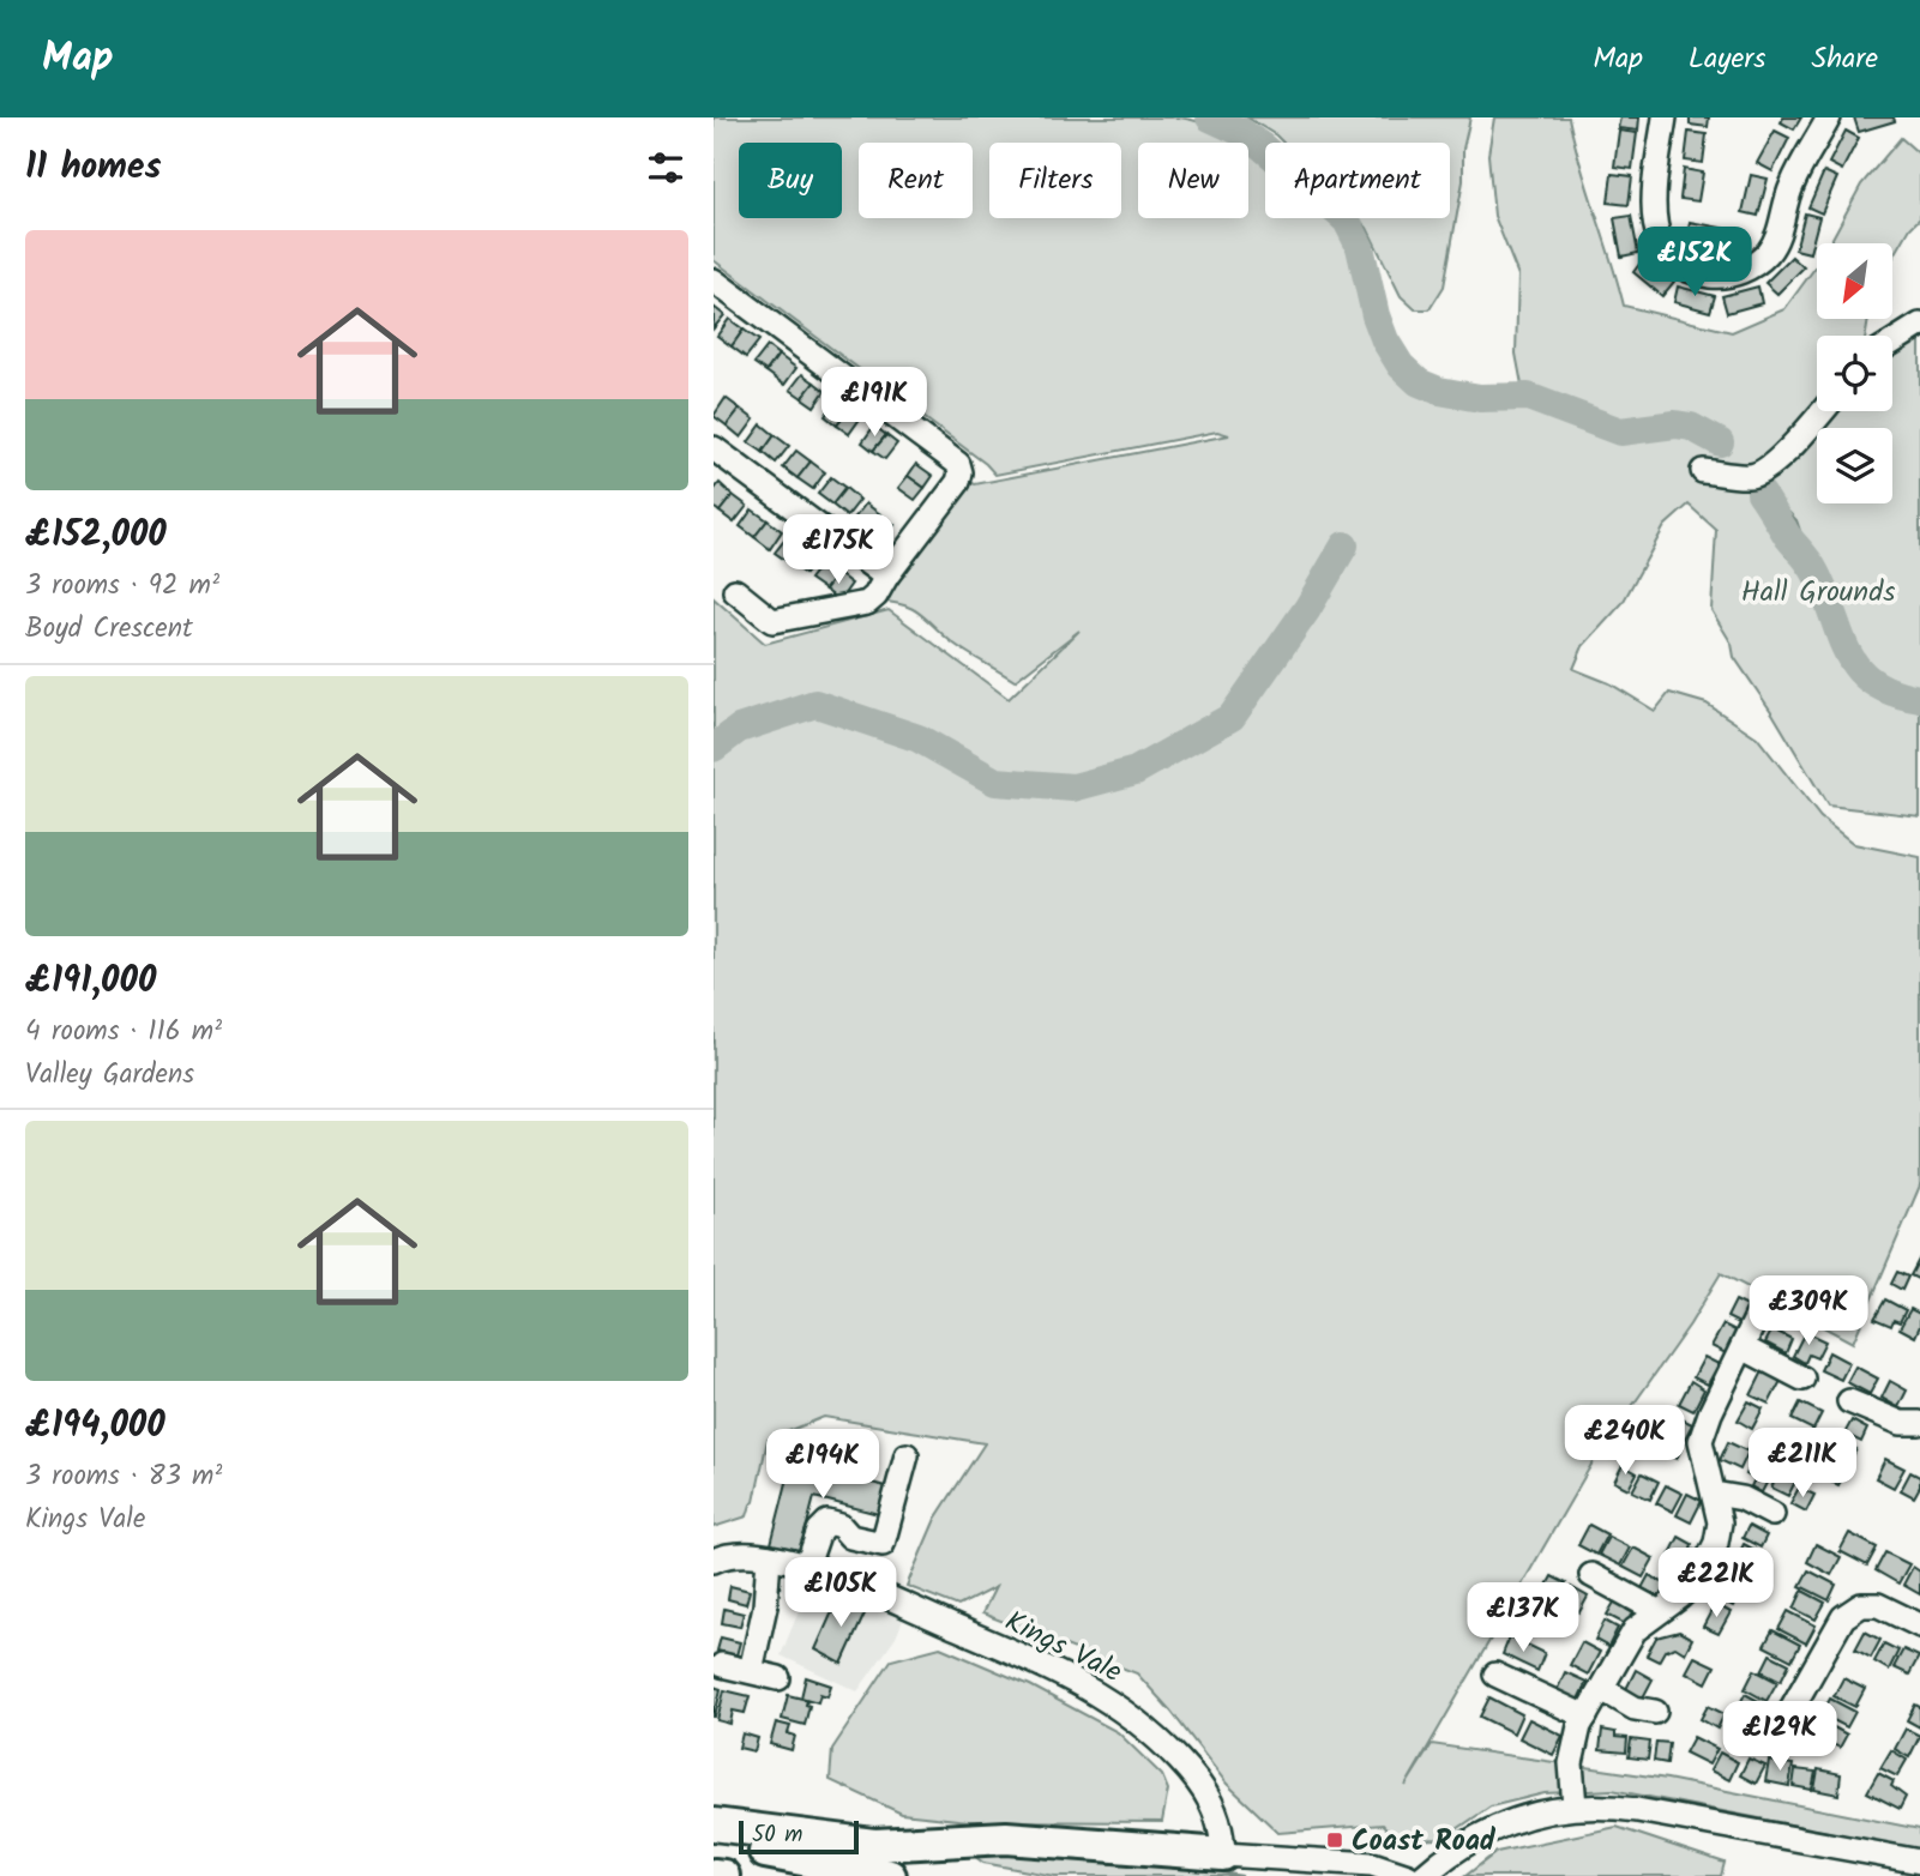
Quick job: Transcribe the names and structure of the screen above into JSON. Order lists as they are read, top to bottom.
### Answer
{
  "streets": {
    "street": ["Kings Vale"]
  },
  "parks": ["Hall Grounds"],
  "places": {
    "transit": ["Coast Road"]
  },
  "scale_bar": "50 m",
  "north": "bottom left",
  "page": {
    "header": "Map",
    "nav": ["Map", "Layers", "Share"],
    "heading": "11 homes",
    "chip": [
      "Buy",
      "Rent",
      "Filters",
      "New",
      "Apartment"
    ],
    "list": [
      {
        "name": "£152,000",
        "note": "3 rooms · 92 m² · Boyd Crescent"
      },
      {
        "name": "£191,000",
        "note": "4 rooms · 116 m² · Valley Gardens"
      },
      {
        "name": "£194,000",
        "note": "3 rooms · 83 m² · Kings Vale"
      }
    ],
    "price": [
      "£152K",
      "£191K",
      "£175K",
      "£309K",
      "£240K",
      "£211K",
      "£194K",
      "£221K",
      "£105K",
      "£137K",
      "£129K"
    ],
    "scale": "50 m"
  }
}
